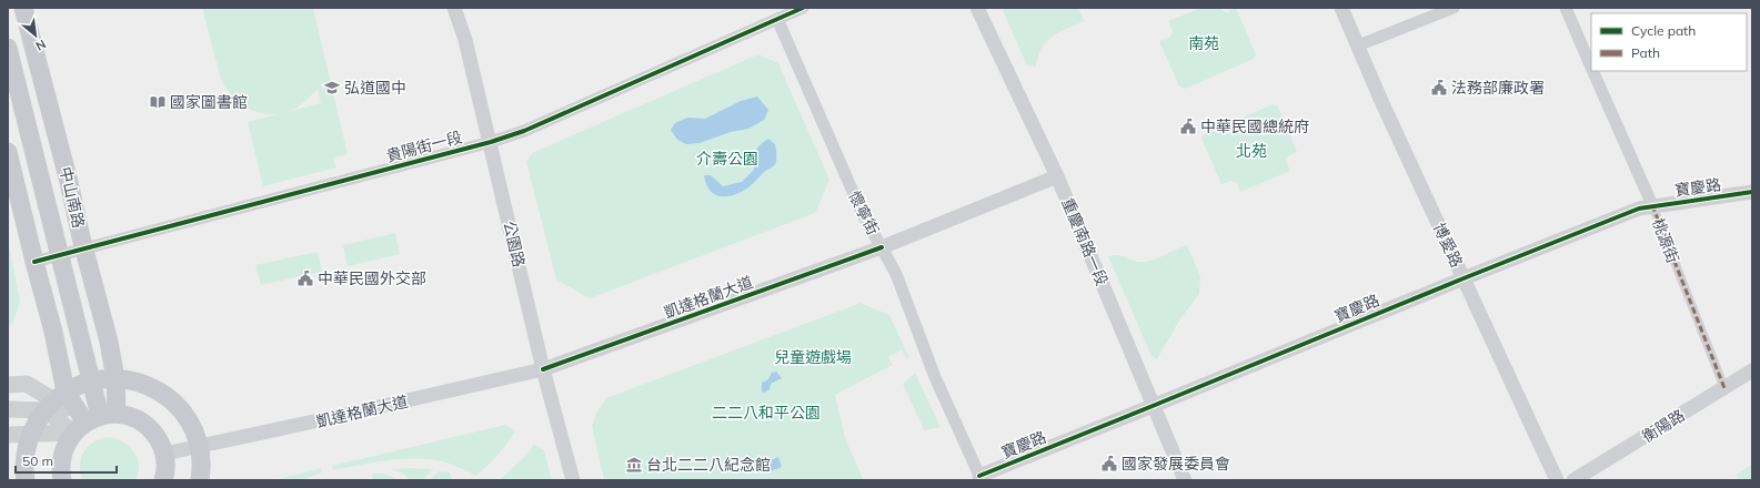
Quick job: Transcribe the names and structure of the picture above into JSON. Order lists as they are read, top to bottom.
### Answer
{
  "streets": {
    "main road": ["中山南路"],
    "street": [
      "貴陽街一段",
      "寶慶路",
      "懷寧街",
      "桃源街",
      "重慶南路一段",
      "公園路",
      "博愛路",
      "凱達格蘭大道",
      "衡陽路"
    ]
  },
  "crossings": [
    ["貴陽街一段", "中山南路"],
    ["貴陽街一段", "懷寧街"],
    ["貴陽街一段", "公園路"],
    ["寶慶路", "懷寧街"],
    ["寶慶路", "桃源街"],
    ["寶慶路", "重慶南路一段"],
    ["寶慶路", "博愛路"],
    ["懷寧街", "凱達格蘭大道"],
    ["桃源街", "衡陽路"],
    ["重慶南路一段", "凱達格蘭大道"],
    ["公園路", "凱達格蘭大道"]
  ],
  "parks": [
    "南苑",
    "北苑",
    "介壽公園",
    "兒童遊戲場",
    "二二八和平公園"
  ],
  "places": {
    "school or university": ["弘道國中"],
    "public building": [
      "法務部廉政署",
      "中華民國總統府",
      "中華民國外交部",
      "國家發展委員會"
    ],
    "library": ["國家圖書館"],
    "museum": ["台北二二八紀念館"]
  },
  "legend": ["Cycle path", "Path"],
  "scale_bar": "50 m",
  "north": "bottom right"
}
